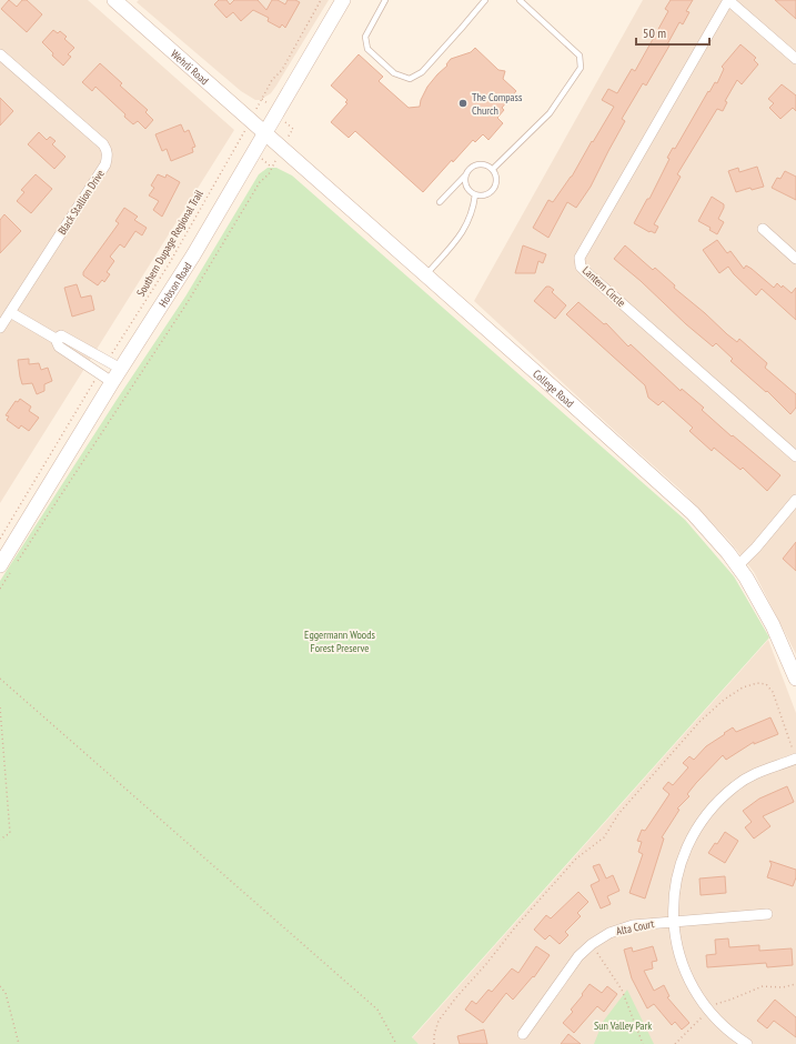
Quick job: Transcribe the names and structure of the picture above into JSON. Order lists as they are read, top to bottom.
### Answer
{
  "streets": {
    "main road": ["Wehrli Road", "Hobson Road", "College Road"],
    "street": ["Black Stallion Drive", "Lantern Circle", "Alta Court"],
    "path": ["Southern Dupage Regional Trail"]
  },
  "crossings": [
    ["Wehrli Road", "Hobson Road"],
    ["Wehrli Road", "College Road"],
    ["Hobson Road", "College Road"]
  ],
  "parks": ["Eggermann Woods Forest Preserve", "Sun Valley Park"],
  "places": ["The Compass Church"],
  "scale_bar": "50 m"
}
